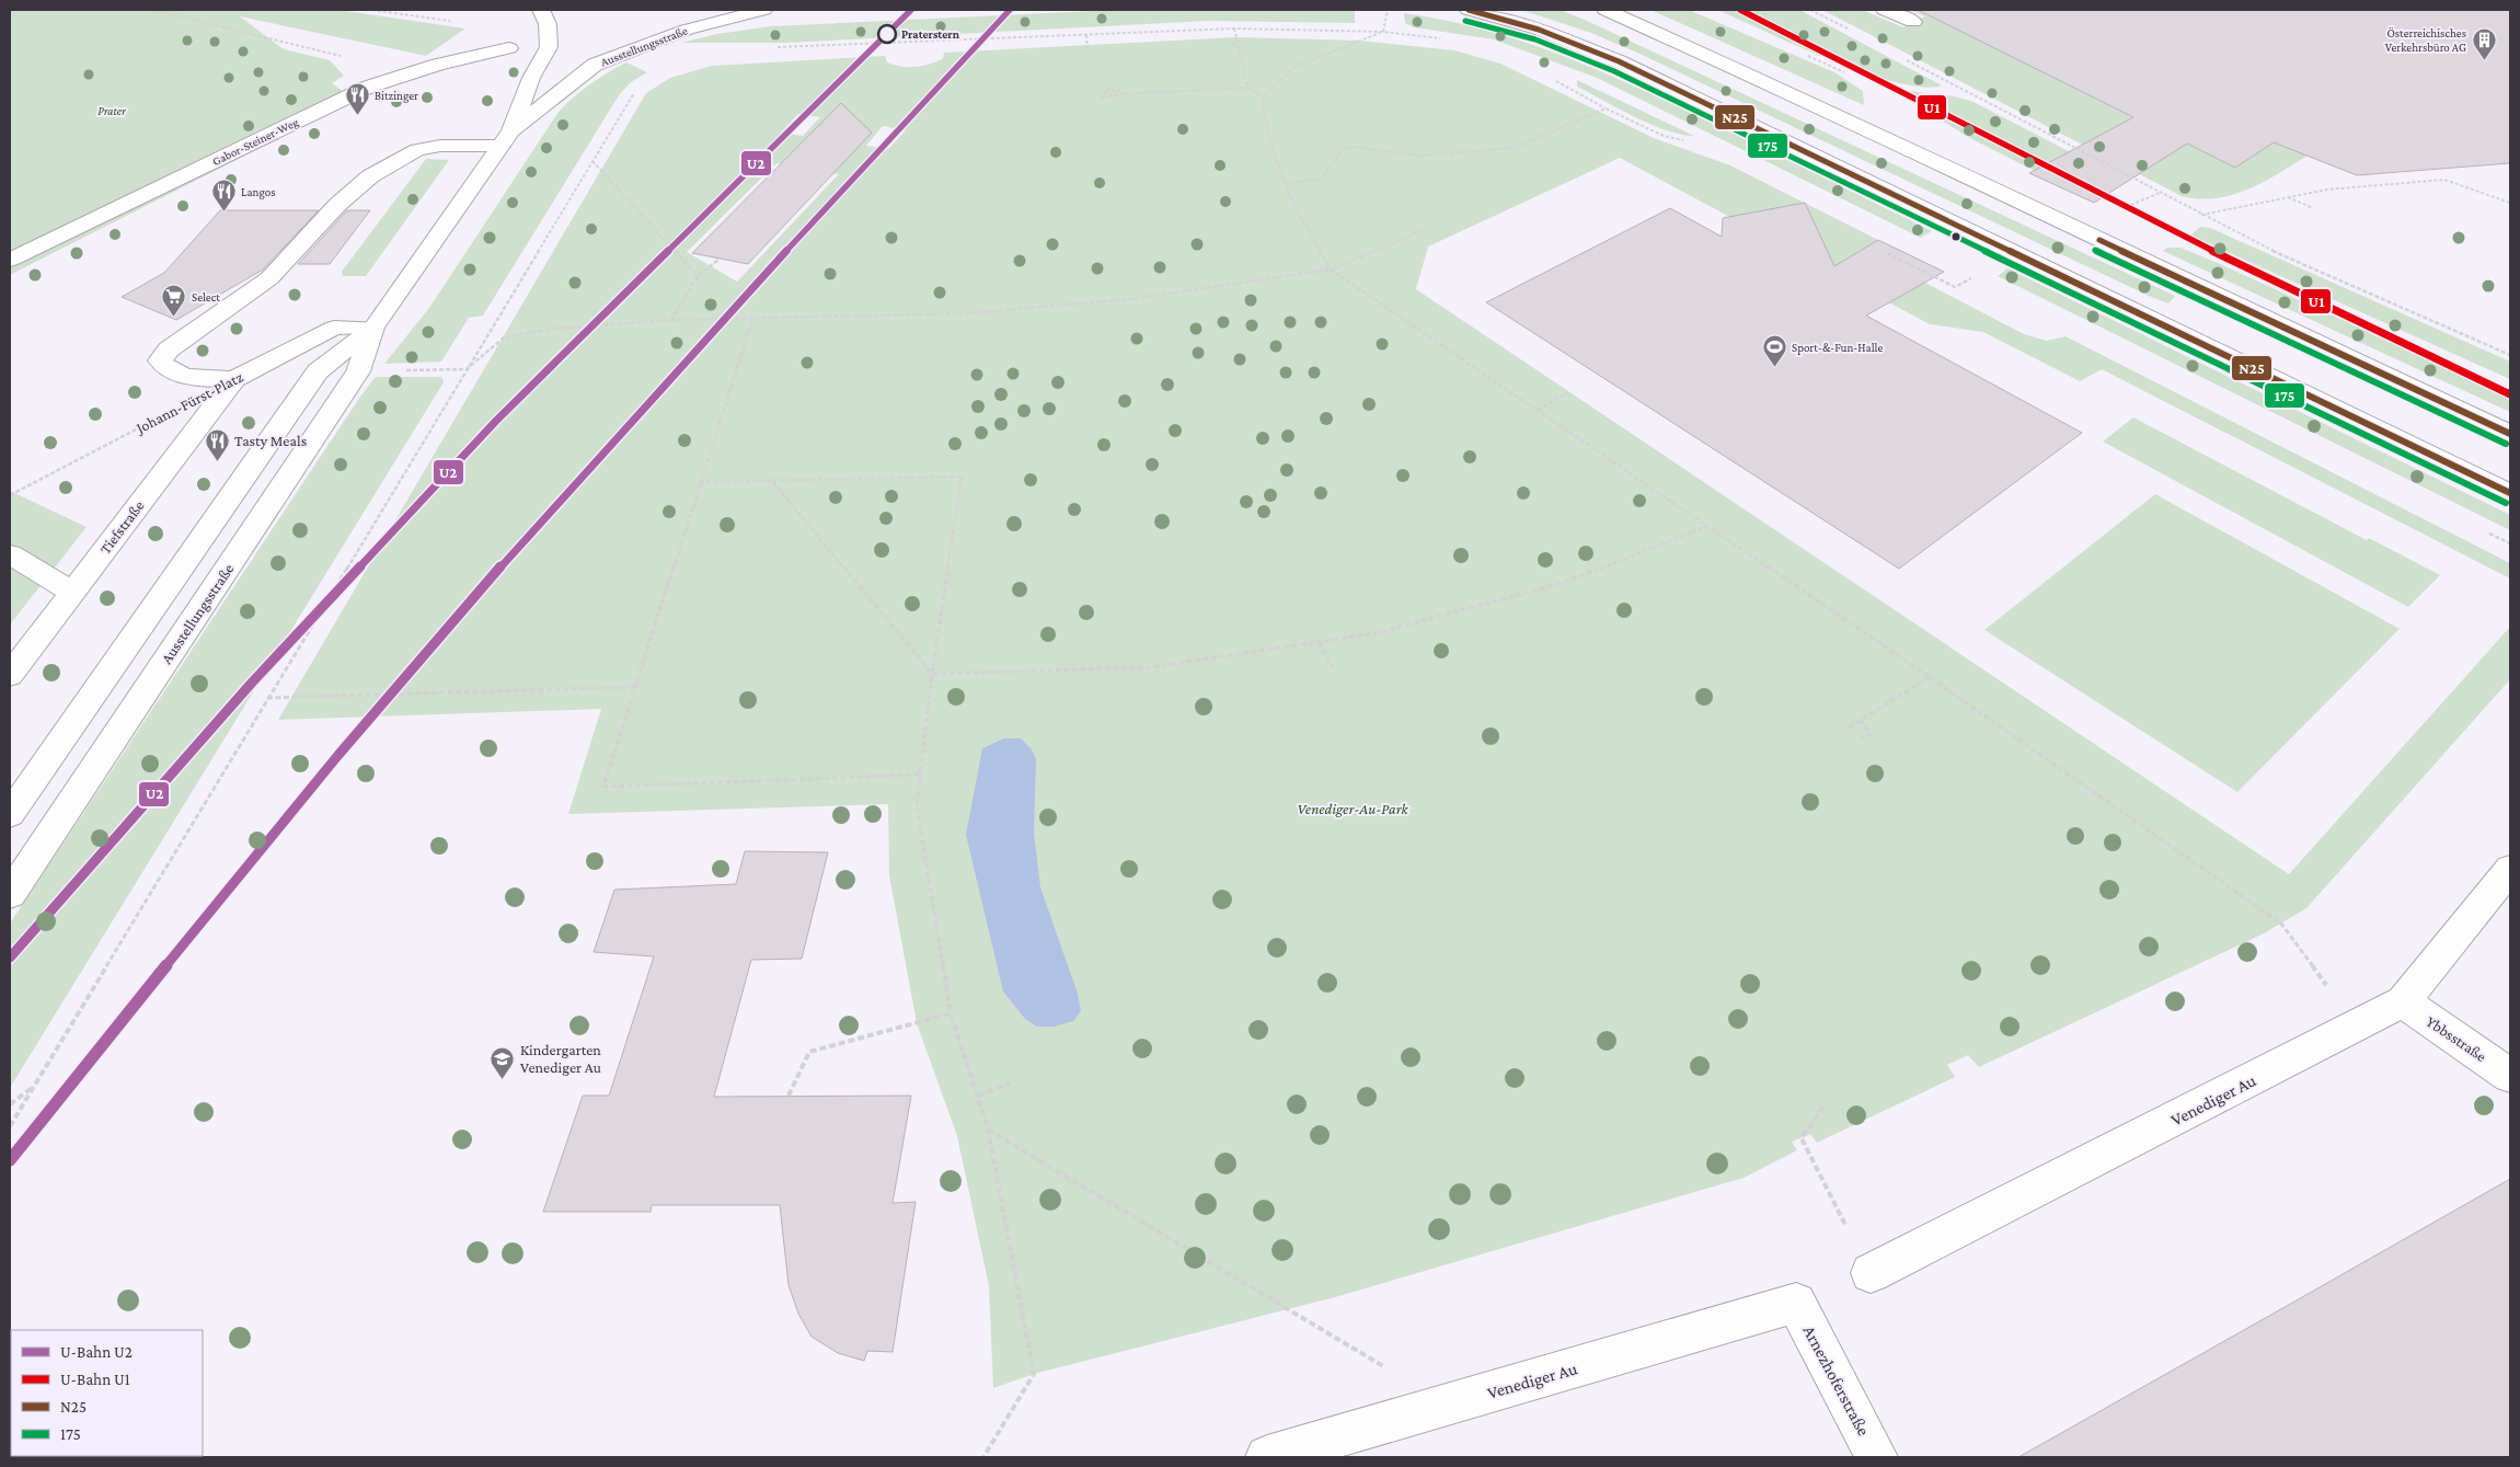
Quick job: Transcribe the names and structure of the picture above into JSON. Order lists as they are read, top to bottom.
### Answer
{
  "streets": {
    "main road": [
      "Ausstellungsstraße",
      "Gabor-Steiner-Weg",
      "Johann-Fürst-Platz",
      "Tiefstraße",
      "Ybbsstraße",
      "Venediger Au",
      "Arnezhoferstraße"
    ]
  },
  "crossings": [
    ["Ausstellungsstraße", "Johann-Fürst-Platz"],
    ["Johann-Fürst-Platz", "Tiefstraße"],
    ["Ybbsstraße", "Venediger Au"],
    ["Venediger Au", "Arnezhoferstraße"]
  ],
  "parks": ["Prater", "Venediger-Au-Park"],
  "places": {
    "other": ["Praterstern"],
    "building": ["Österreichisches Verkehrsbüro AG"],
    "restaurant": ["Bitzinger", "Langos", "Tasty Meals"],
    "supermarket": ["Select"],
    "sports": ["Sport-&-Fun-Halle"],
    "school or university": ["Kindergarten Venediger Au"]
  },
  "lines": [
    "metro line U2",
    "metro line U1",
    "transit line N25",
    "transit line 175"
  ],
  "legend": [
    "U-Bahn U2",
    "U-Bahn U1",
    "N25",
    "175"
  ]
}
